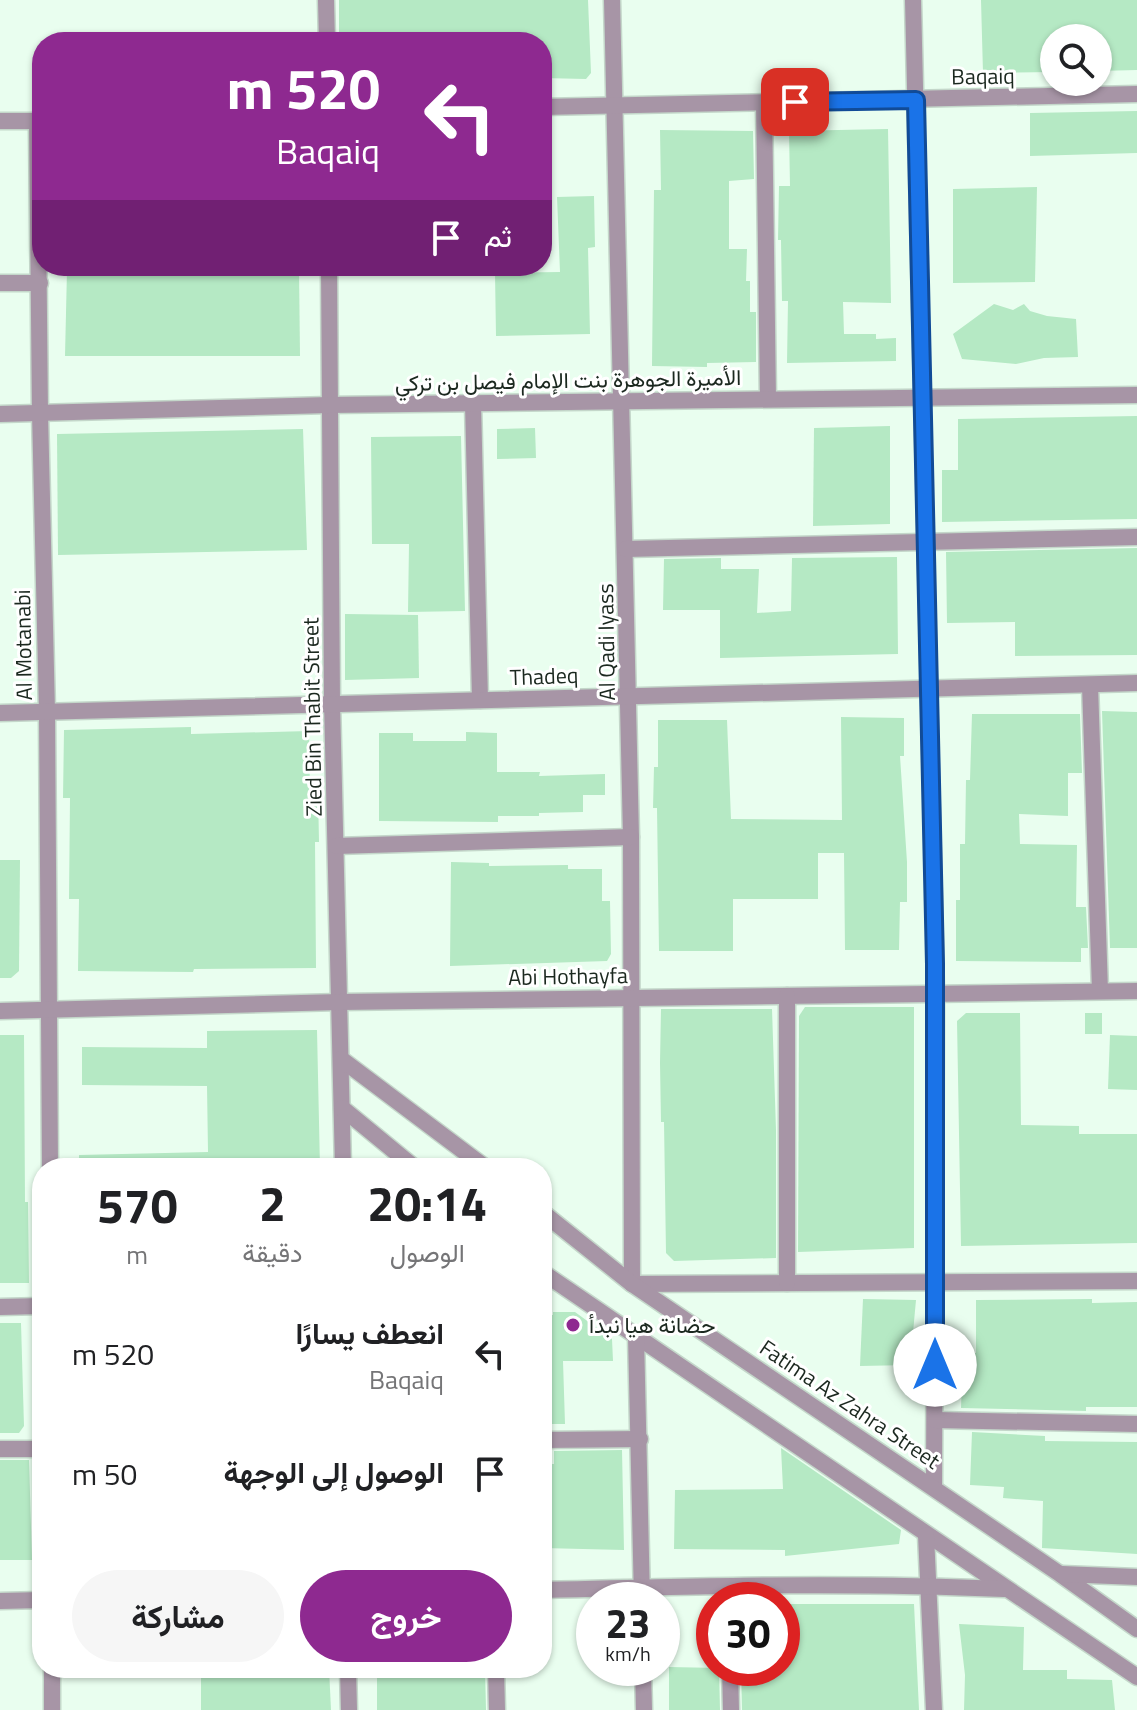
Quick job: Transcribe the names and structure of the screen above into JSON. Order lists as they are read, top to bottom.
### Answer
{
  "streets": {
    "street": [
      "Baqaiq",
      "الأميرة الجوهرة بنت الإمام فيصل بن تركي",
      "Al Qadi Iyass",
      "Al Motanabi",
      "Thadeq",
      "Zied Bin Thabit Street",
      "Abi Hothayfa",
      "Fatima Az Zahra Street"
    ]
  },
  "crossings": [
    ["Baqaiq", "Al Qadi Iyass"],
    ["الأميرة الجوهرة بنت الإمام فيصل بن تركي", "Al Qadi Iyass"],
    ["الأميرة الجوهرة بنت الإمام فيصل بن تركي", "Al Motanabi"],
    ["الأميرة الجوهرة بنت الإمام فيصل بن تركي", "Zied Bin Thabit Street"],
    ["Al Qadi Iyass", "Thadeq"],
    ["Al Qadi Iyass", "Abi Hothayfa"],
    ["Al Qadi Iyass", "Fatima Az Zahra Street"],
    ["Al Motanabi", "Thadeq"],
    ["Al Motanabi", "Abi Hothayfa"],
    ["Thadeq", "Zied Bin Thabit Street"],
    ["Zied Bin Thabit Street", "Abi Hothayfa"]
  ],
  "places": ["حضانة هيا نبدأ"],
  "page": {
    "turn": ["520 m", "Baqaiq"],
    "then": "ثم",
    "eta": [
      "20:14",
      "الوصول",
      "2",
      "دقيقة",
      "570",
      "m"
    ],
    "list": [
      {
        "name": "انعطف يسارًا",
        "note": "Baqaiq",
        "value": "520 m"
      },
      {
        "name": "الوصول إلى الوجهة",
        "value": "50 m"
      }
    ],
    "buttons": ["خروج", "مشاركة"],
    "speed": "23 km/h",
    "limit": "30"
  }
}
